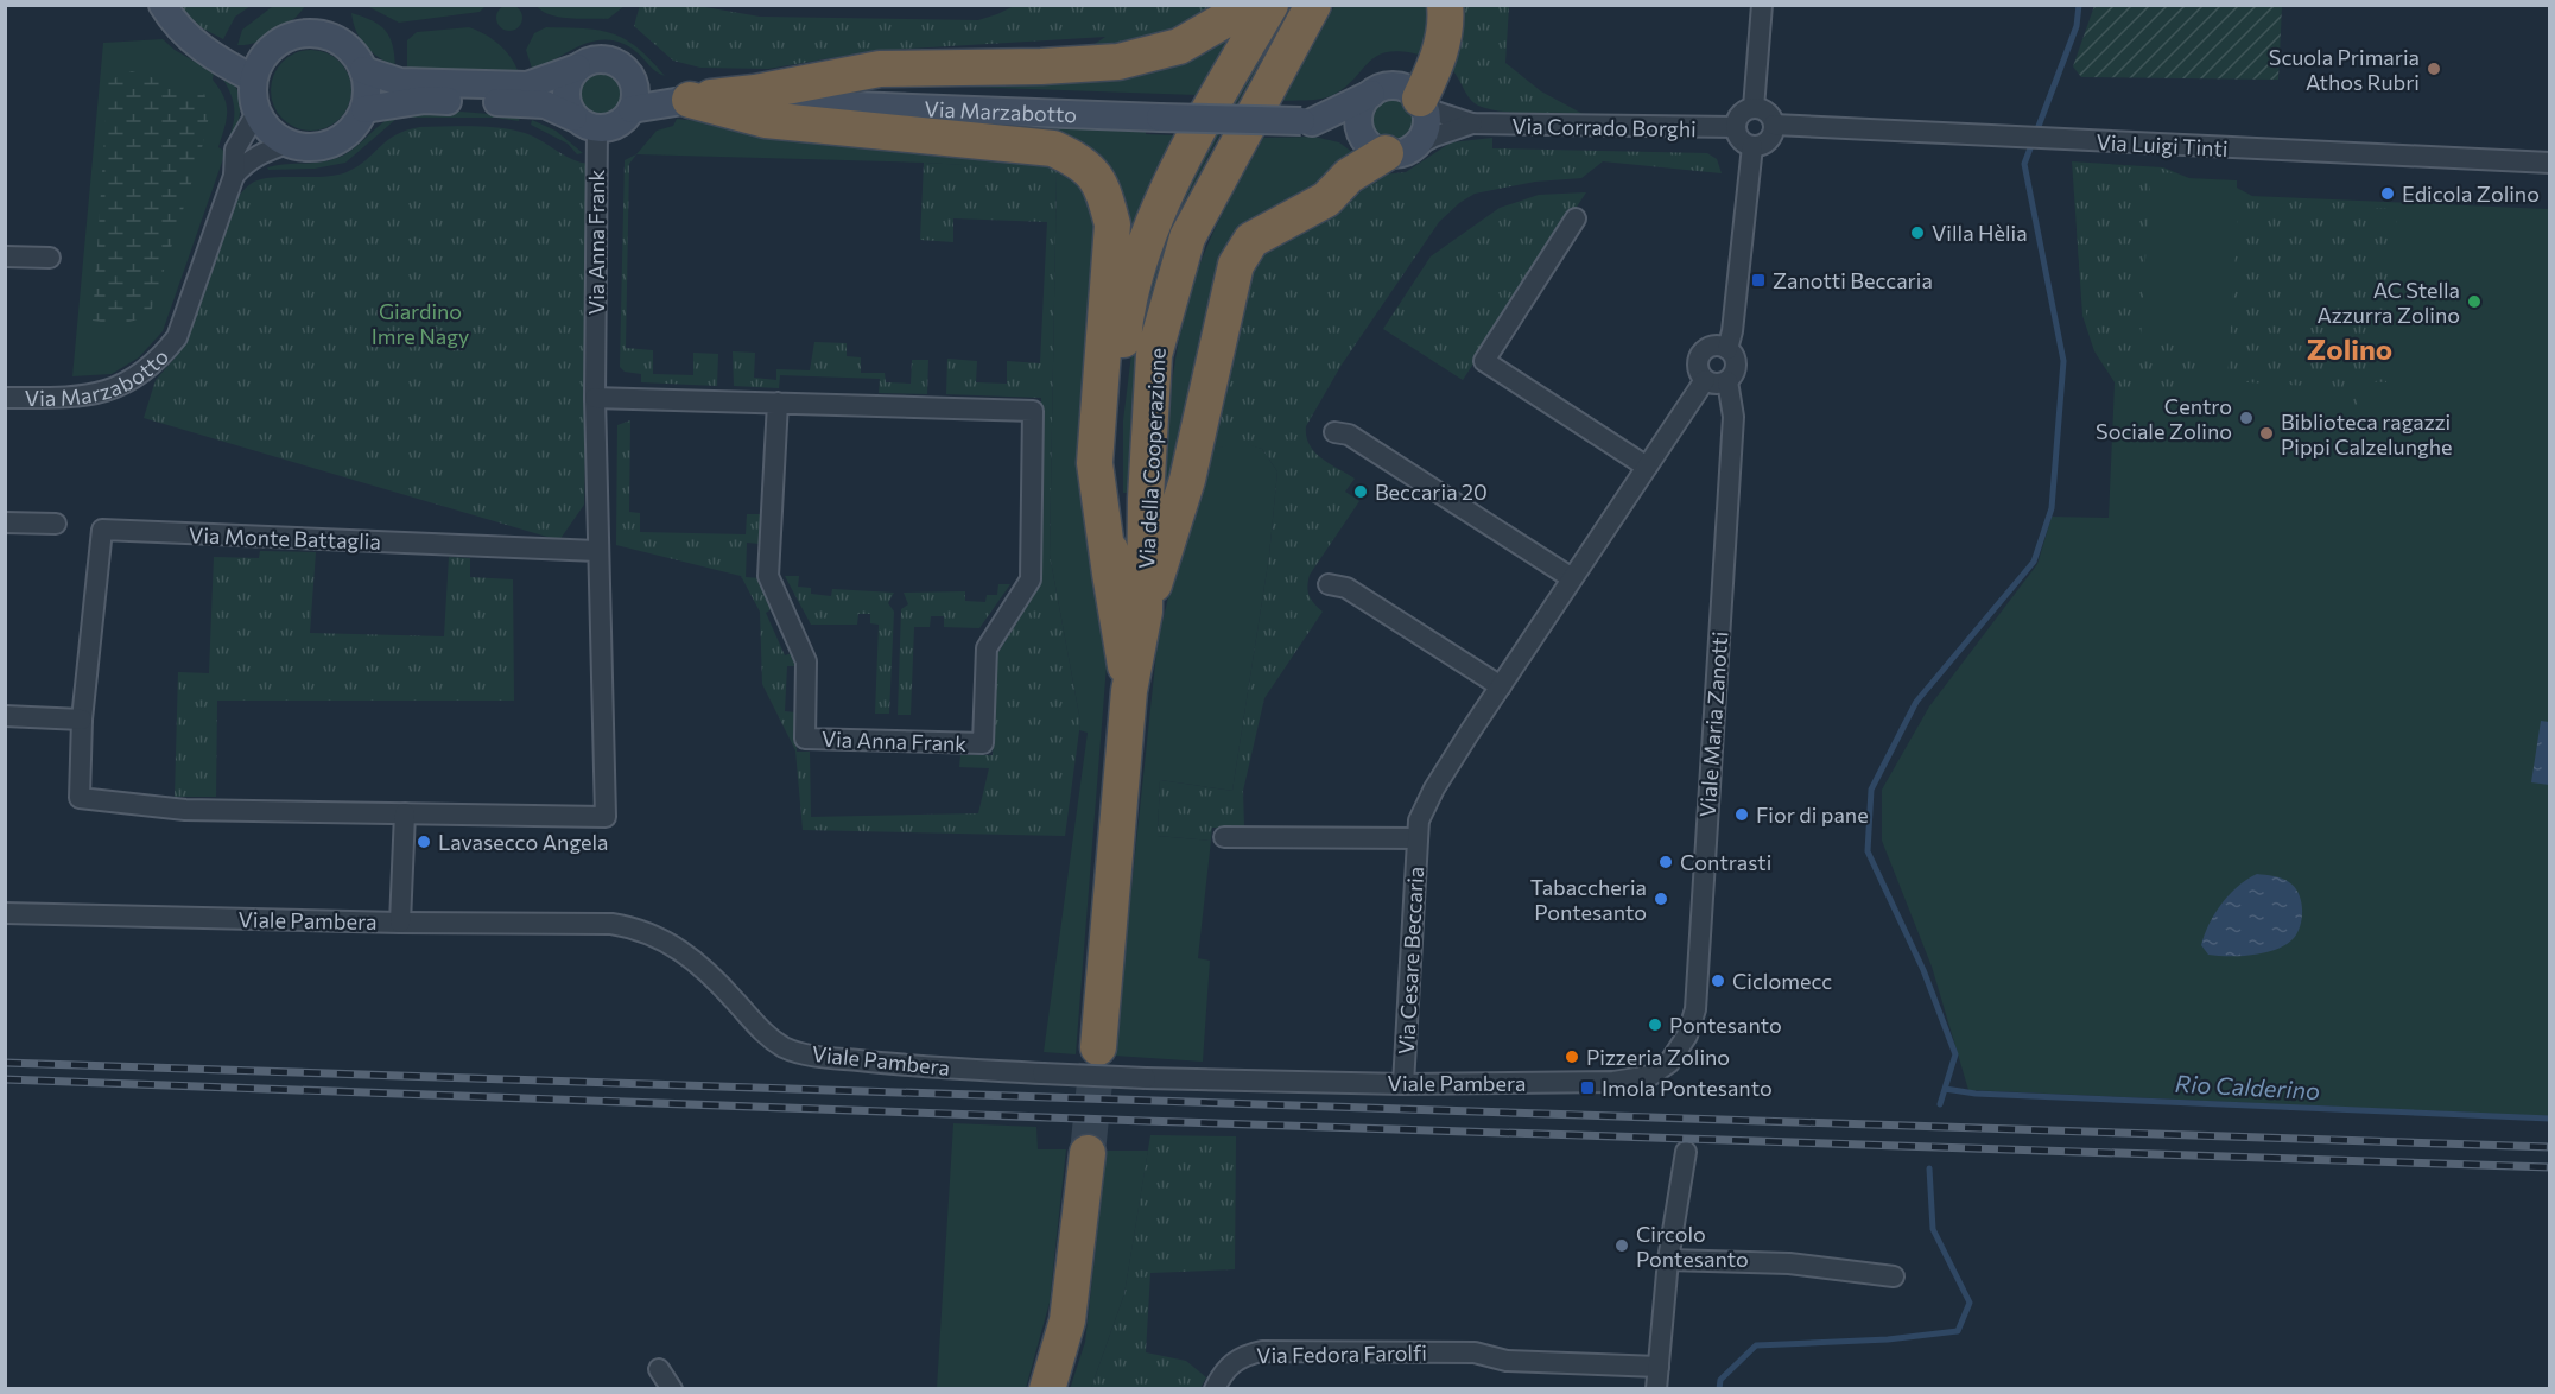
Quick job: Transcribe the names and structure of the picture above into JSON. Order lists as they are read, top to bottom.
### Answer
{
  "streets": {
    "highway": ["Via della Cooperazione"],
    "street": [
      "Via Marzabotto",
      "Via Corrado Borghi",
      "Via Luigi Tinti",
      "Via Anna Frank",
      "Via Monte Battaglia",
      "Viale Maria Zanotti",
      "Viale Pambera",
      "Via Cesare Beccaria",
      "Via Fedora Farolfi"
    ]
  },
  "crossings": [
    ["Via Marzabotto", "Via Corrado Borghi"],
    ["Via Marzabotto", "Via Anna Frank"],
    ["Via Corrado Borghi", "Via Luigi Tinti"],
    ["Via Corrado Borghi", "Viale Maria Zanotti"],
    ["Via Luigi Tinti", "Viale Maria Zanotti"],
    ["Via Anna Frank", "Via Monte Battaglia"],
    ["Viale Maria Zanotti", "Viale Pambera"],
    ["Viale Maria Zanotti", "Via Cesare Beccaria"],
    ["Viale Pambera", "Via Cesare Beccaria"]
  ],
  "districts": ["Zolino"],
  "water": ["Rio Calderino"],
  "parks": ["Giardino Imre Nagy"],
  "places": {
    "other": [
      "Scuola Primaria Athos Rubri",
      "Edicola Zolino",
      "Villa Hèlia",
      "AC Stella Azzurra Zolino",
      "Centro Sociale Zolino",
      "Biblioteca ragazzi Pippi Calzelunghe",
      "Beccaria 20",
      "Fior di pane",
      "Lavasecco Angela",
      "Contrasti",
      "Tabaccheria Pontesanto",
      "Ciclomecc",
      "Pontesanto",
      "Pizzeria Zolino",
      "Circolo Pontesanto"
    ],
    "transit": ["Zanotti Beccaria", "Imola Pontesanto"]
  }
}
